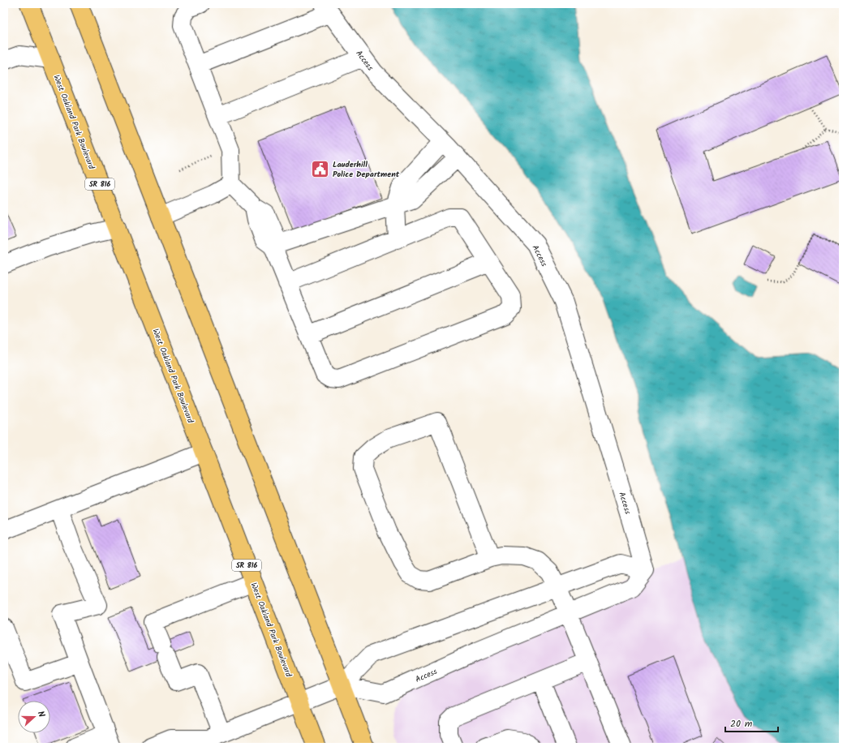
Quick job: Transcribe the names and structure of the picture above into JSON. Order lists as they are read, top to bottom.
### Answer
{
  "streets": {
    "main road": ["West Oakland Park Boulevard", "SR 816"],
    "street": ["Access"]
  },
  "places": {
    "public building": ["Lauderhill Police Department"]
  },
  "scale_bar": "20 m",
  "north": "right"
}
